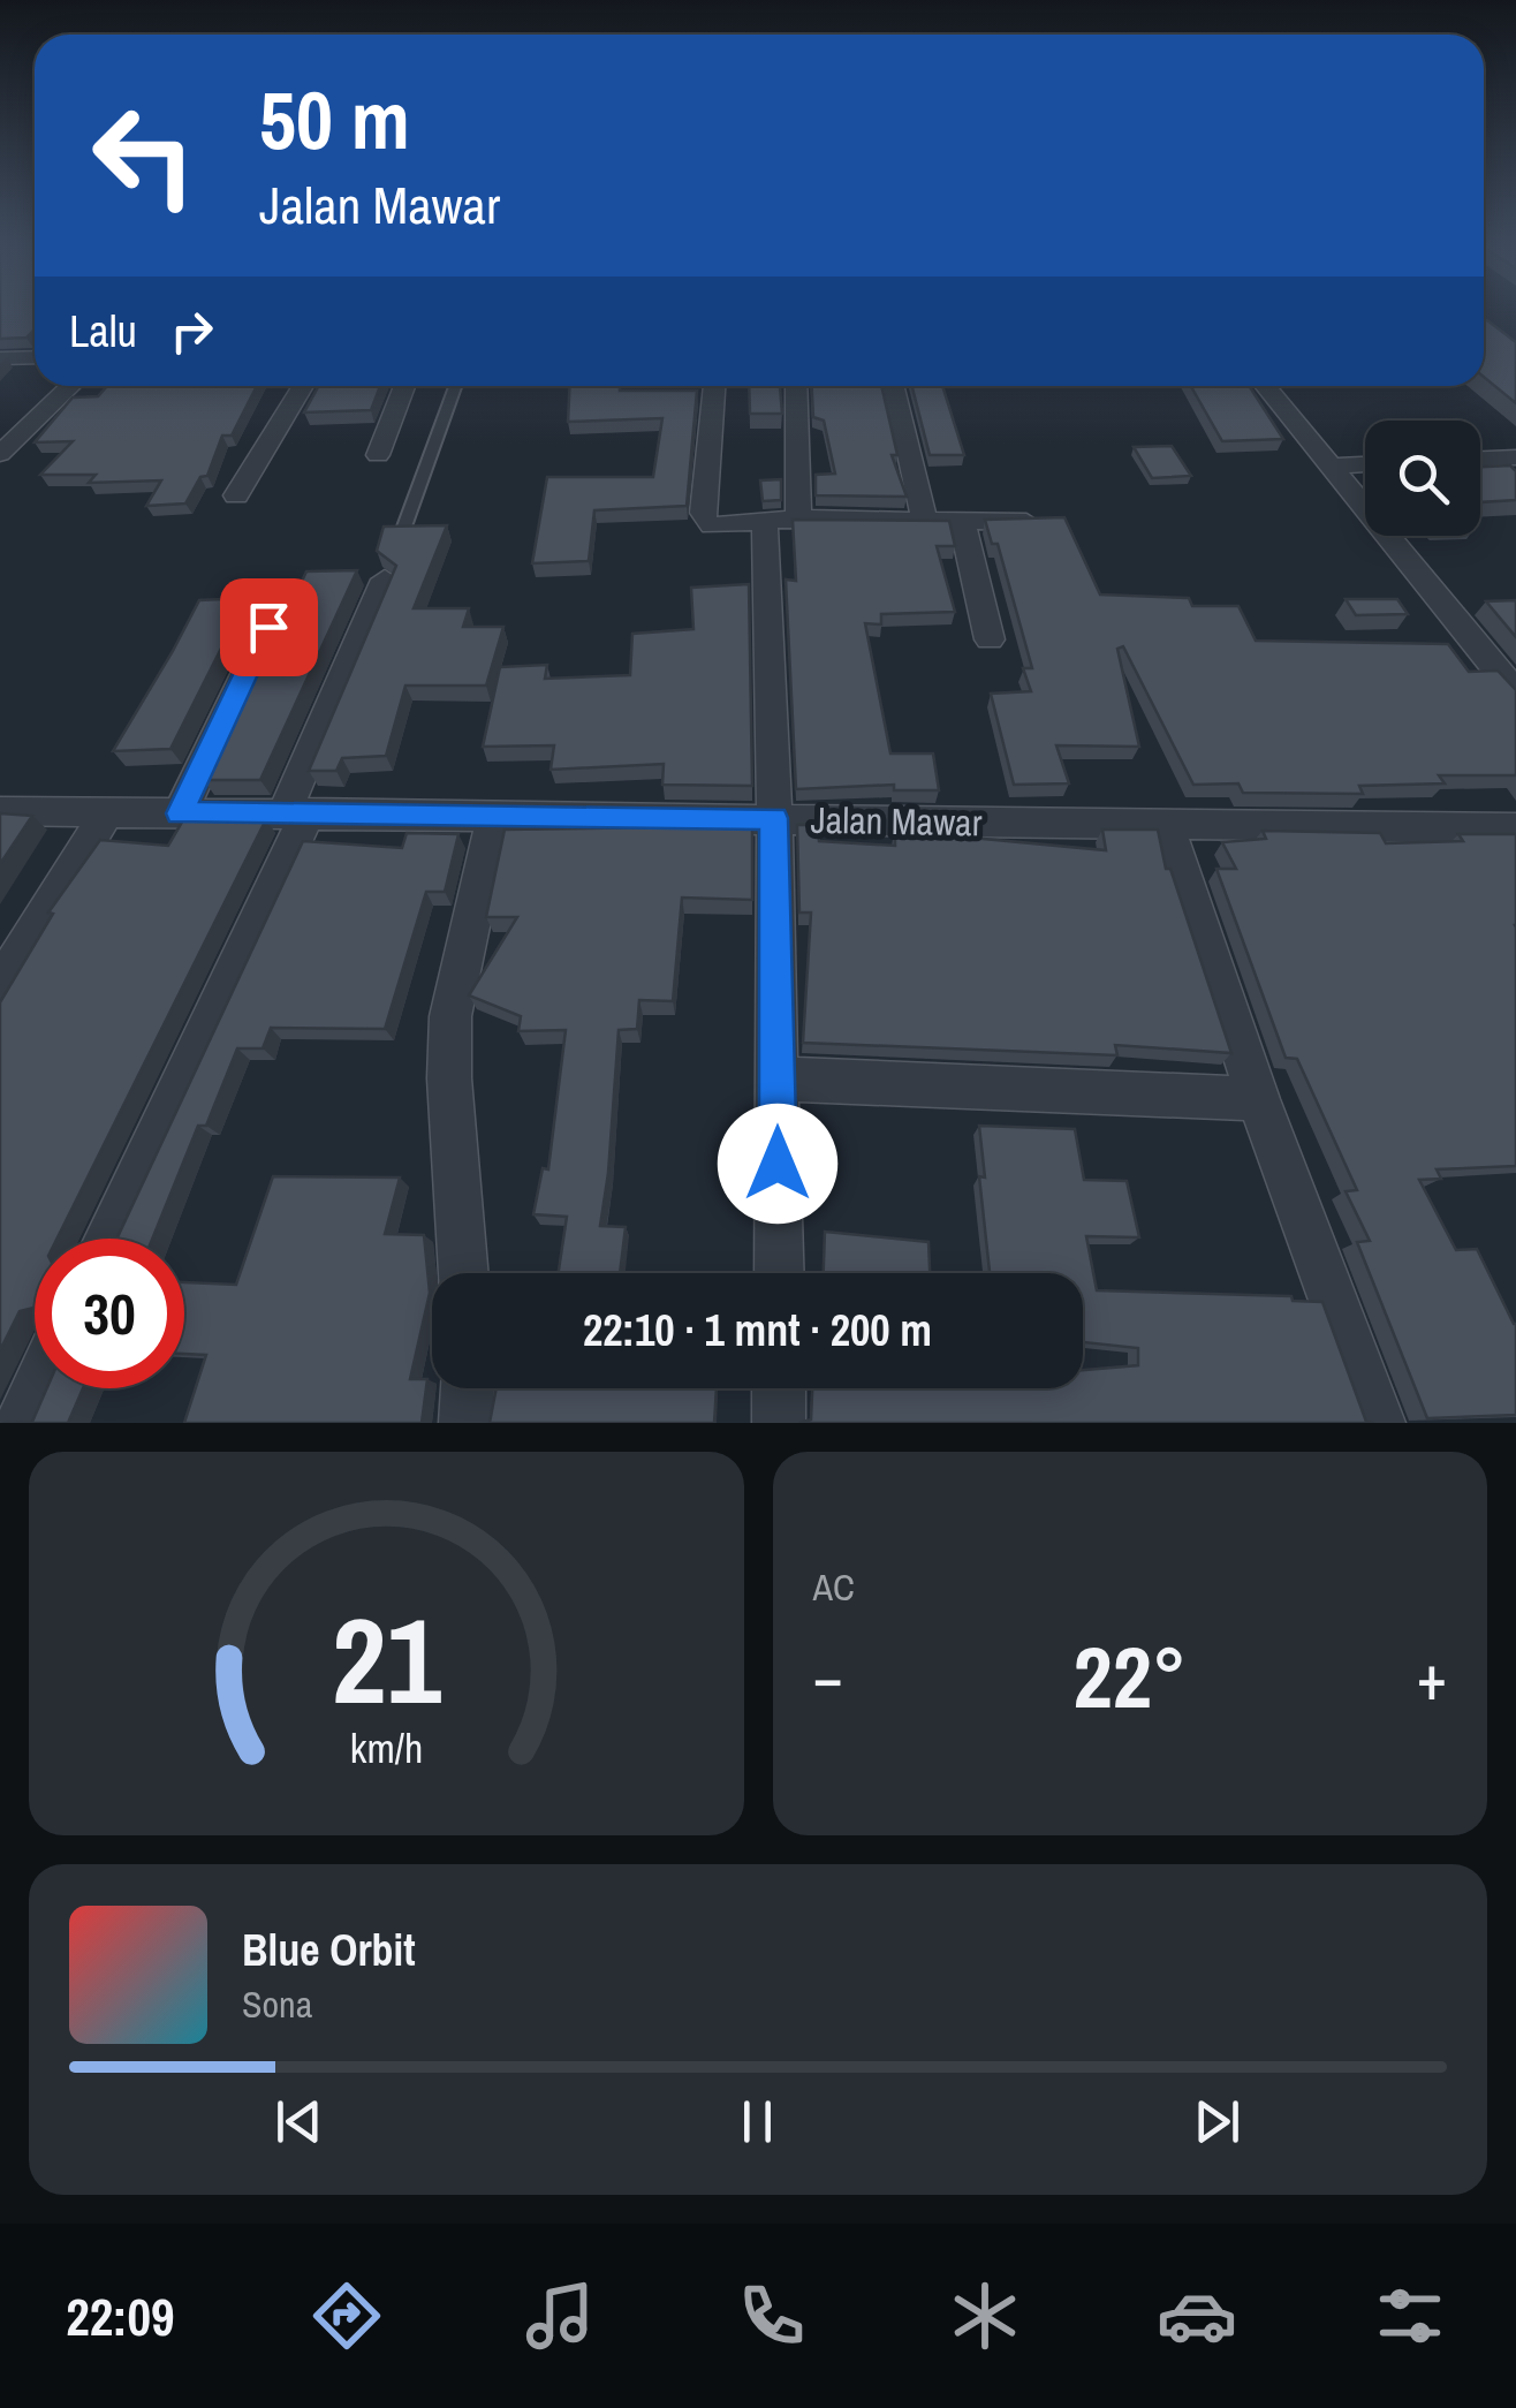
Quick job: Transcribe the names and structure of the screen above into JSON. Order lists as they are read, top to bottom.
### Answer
{
  "streets": {
    "street": ["Jalan Mawar"]
  },
  "page": {
    "turn": ["50 m", "Jalan Mawar"],
    "then": "Lalu",
    "limit": "30",
    "trip": "22:10 · 1 mnt · 200 m",
    "tile": "AC",
    "heat": ["−", "22°", "+"],
    "song": ["Blue Orbit", "Sona"],
    "tabs": "22:09",
    "gauge": ["21", "km/h"]
  }
}
